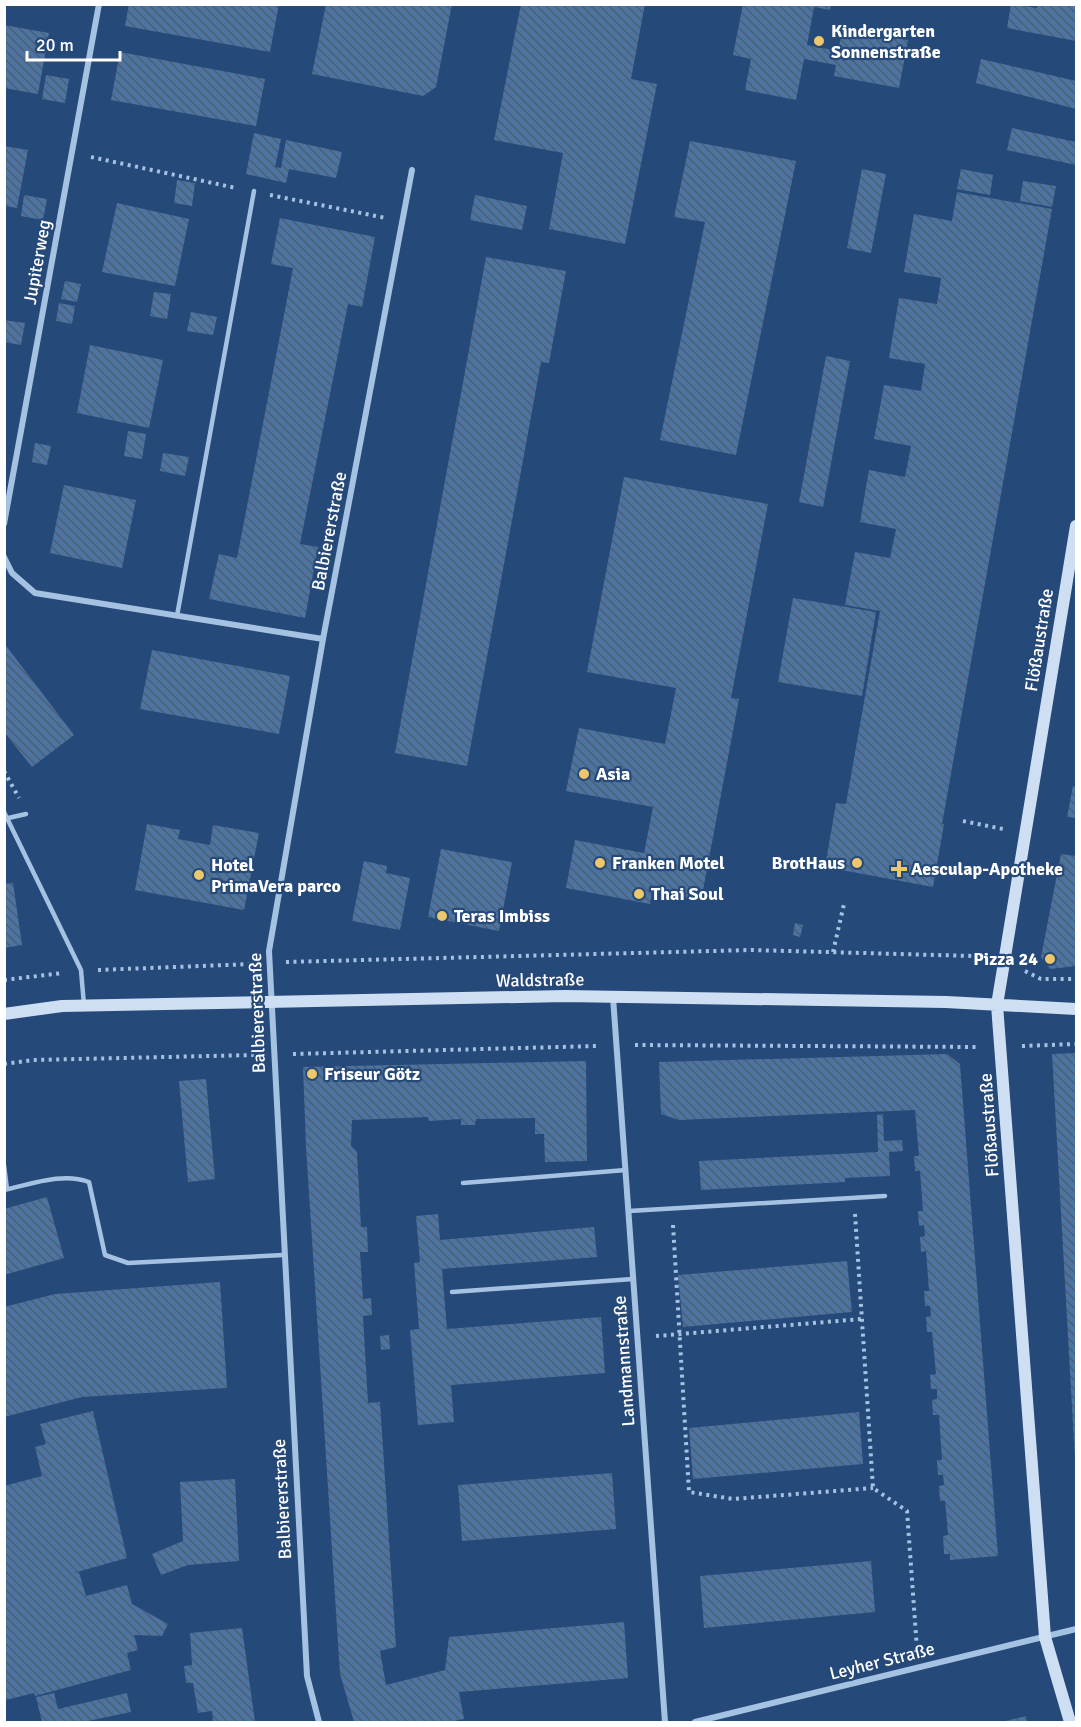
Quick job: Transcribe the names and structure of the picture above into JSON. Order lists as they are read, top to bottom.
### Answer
{
  "streets": {
    "street": [
      "Jupiterweg",
      "Balbiererstraße",
      "Flößaustraße",
      "Waldstraße",
      "Landmannstraße",
      "Leyher Straße"
    ]
  },
  "crossings": [
    ["Balbiererstraße", "Waldstraße"],
    ["Flößaustraße", "Waldstraße"],
    ["Flößaustraße", "Leyher Straße"],
    ["Waldstraße", "Landmannstraße"]
  ],
  "places": {
    "other": [
      "Kindergarten Sonnenstraße",
      "Asia",
      "Franken Motel",
      "BrotHaus",
      "Hotel PrimaVera parco",
      "Thai Soul",
      "Teras Imbiss",
      "Pizza 24",
      "Friseur Götz"
    ],
    "health": ["Aesculap-Apotheke"]
  },
  "scale_bar": "20 m"
}
